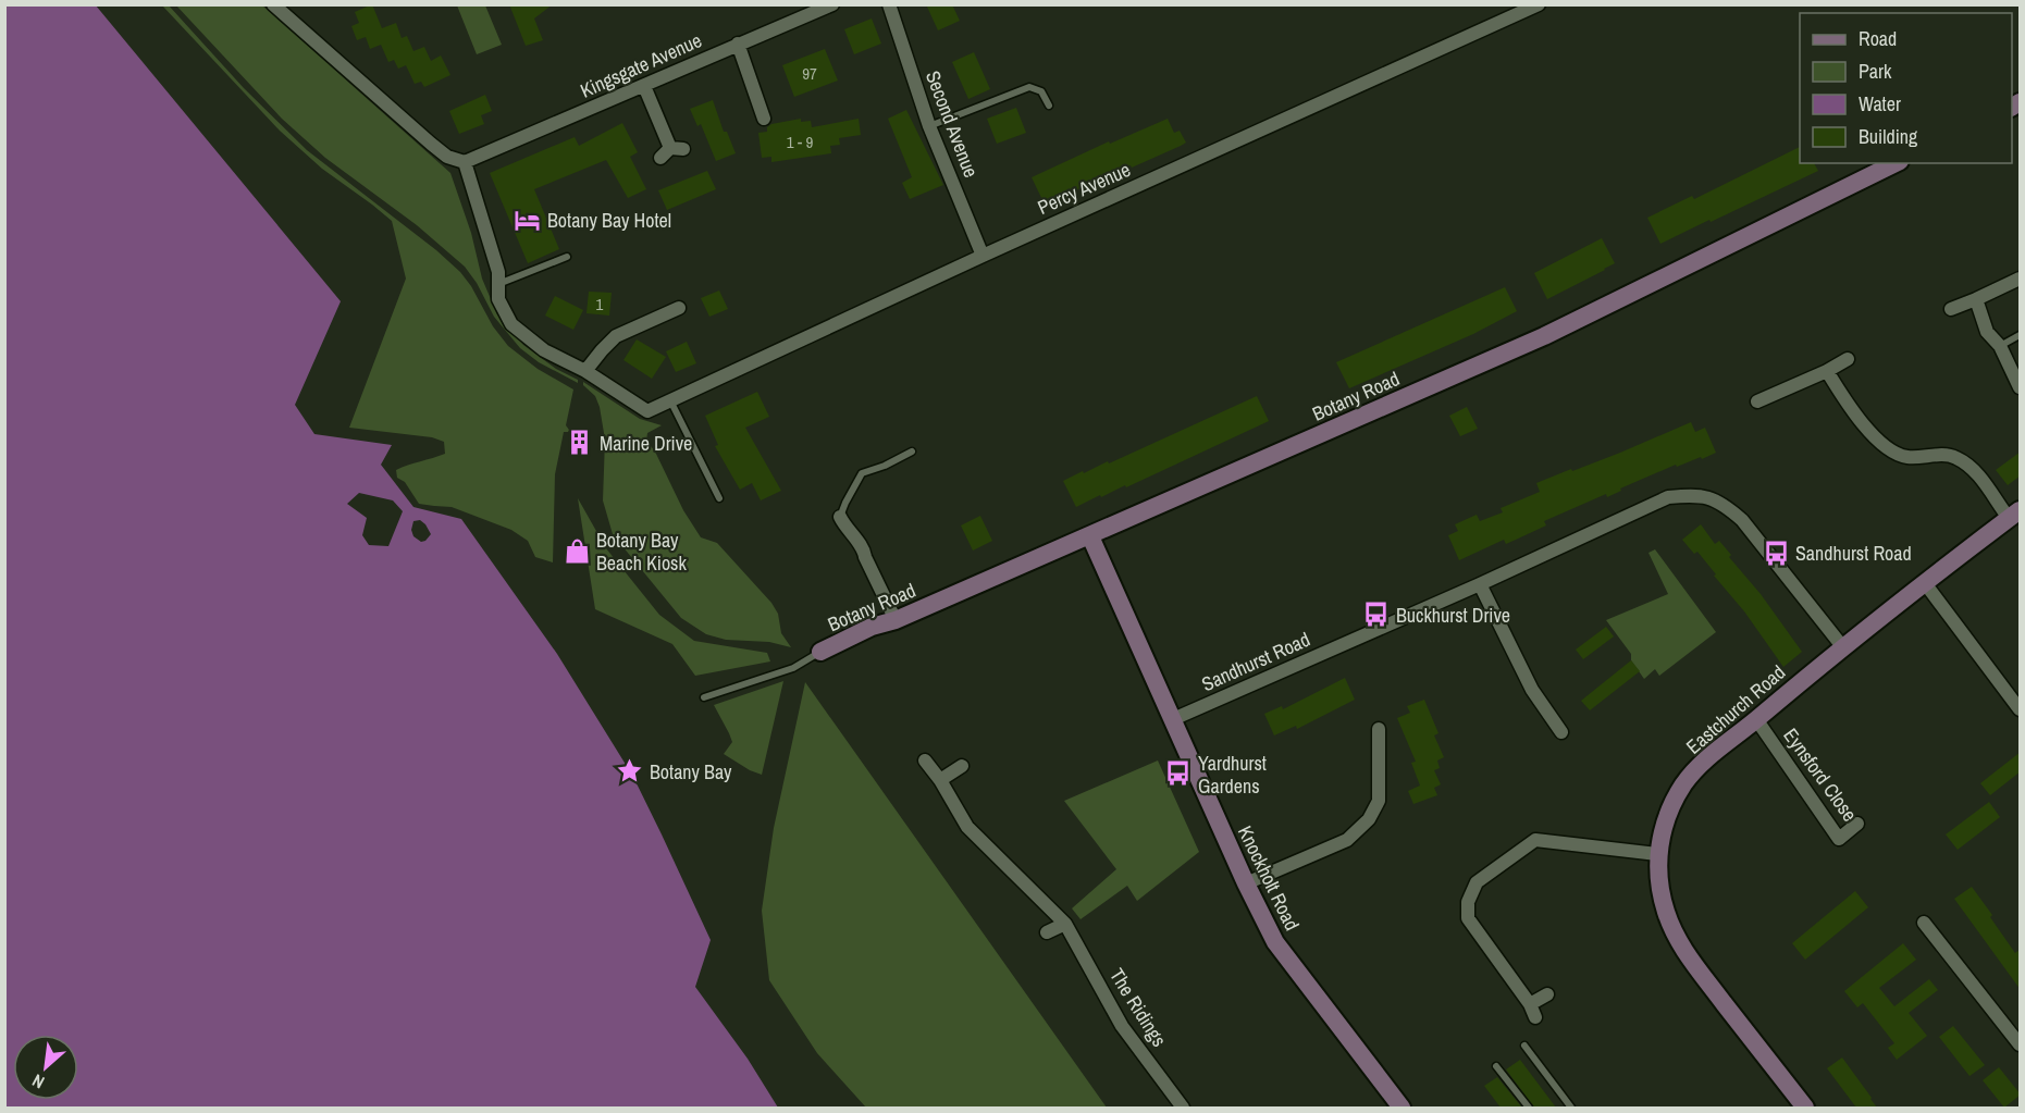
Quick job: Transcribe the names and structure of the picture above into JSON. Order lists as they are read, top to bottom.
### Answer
{
  "streets": {
    "street": [
      "Kingsgate Avenue",
      "Second Avenue",
      "Percy Avenue",
      "Botany Road",
      "Sandhurst Road",
      "Eastchurch Road",
      "Eynsford Close",
      "Knockholt Road",
      "The Ridings"
    ]
  },
  "crossings": [
    ["Second Avenue", "Percy Avenue"],
    ["Botany Road", "Knockholt Road"],
    ["Sandhurst Road", "Eastchurch Road"],
    ["Sandhurst Road", "Knockholt Road"],
    ["Eastchurch Road", "Eynsford Close"]
  ],
  "places": {
    "hotel": ["Botany Bay Hotel"],
    "building": ["Marine Drive"],
    "shop": ["Botany Bay Beach Kiosk"],
    "bus stop": ["Sandhurst Road", "Buckhurst Drive", "Yardhurst Gardens"],
    "place": ["Botany Bay"]
  },
  "house_numbers": ["97", "1 - 9", "1"],
  "legend": [
    "Road",
    "Park",
    "Water",
    "Building"
  ],
  "north": "bottom left"
}
